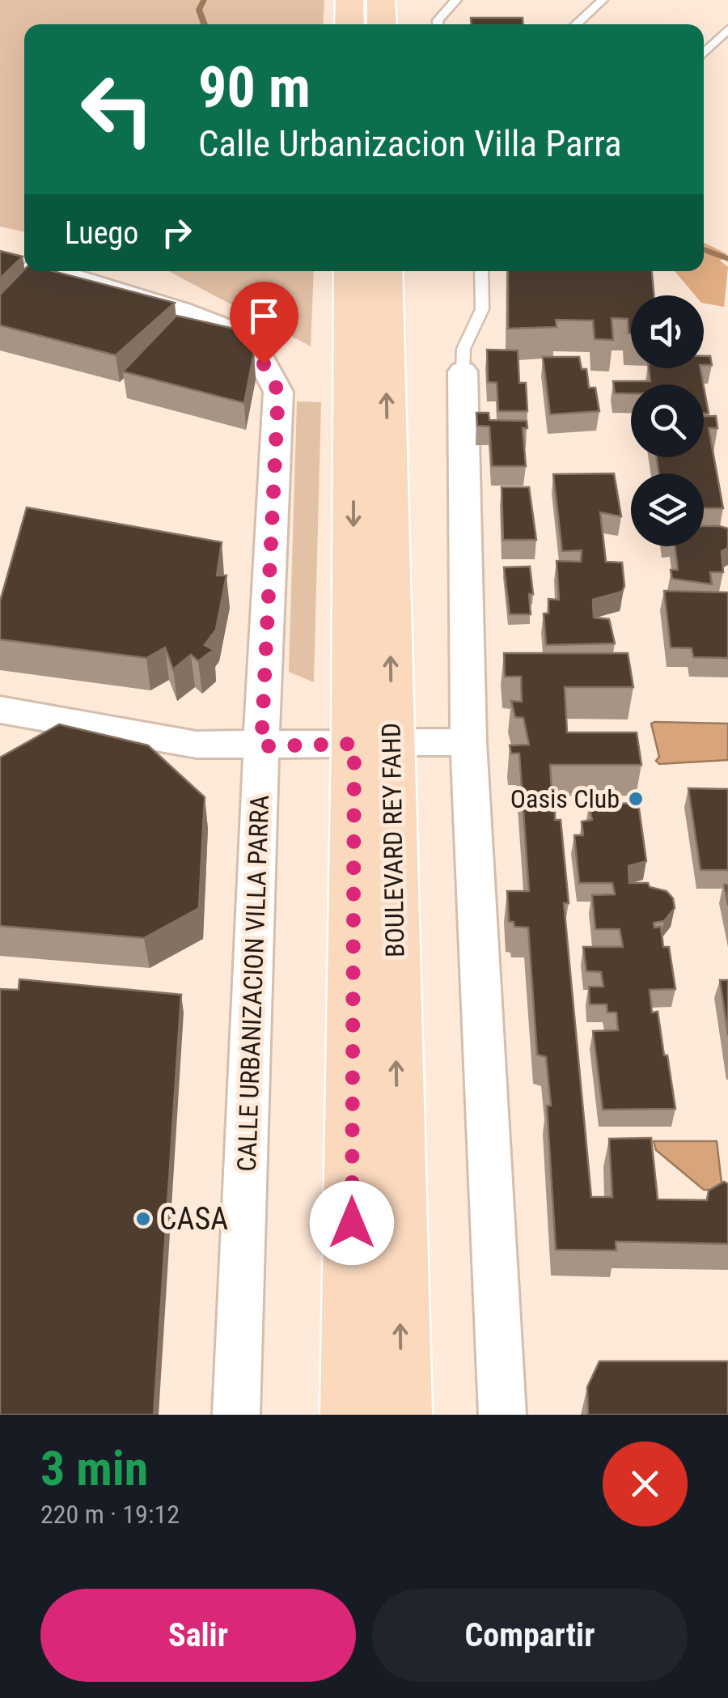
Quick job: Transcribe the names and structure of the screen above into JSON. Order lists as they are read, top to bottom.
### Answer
{
  "streets": {
    "main road": ["BOULEVARD REY FAHD"],
    "street": ["CALLE URBANIZACION VILLA PARRA"]
  },
  "places": ["Oasis Club", "CASA"],
  "page": {
    "turn": ["90 m", "Calle Urbanizacion Villa Parra"],
    "then": "Luego",
    "heading": ["3 min", "220 m · 19:12"],
    "buttons": ["Salir", "Compartir"]
  }
}
